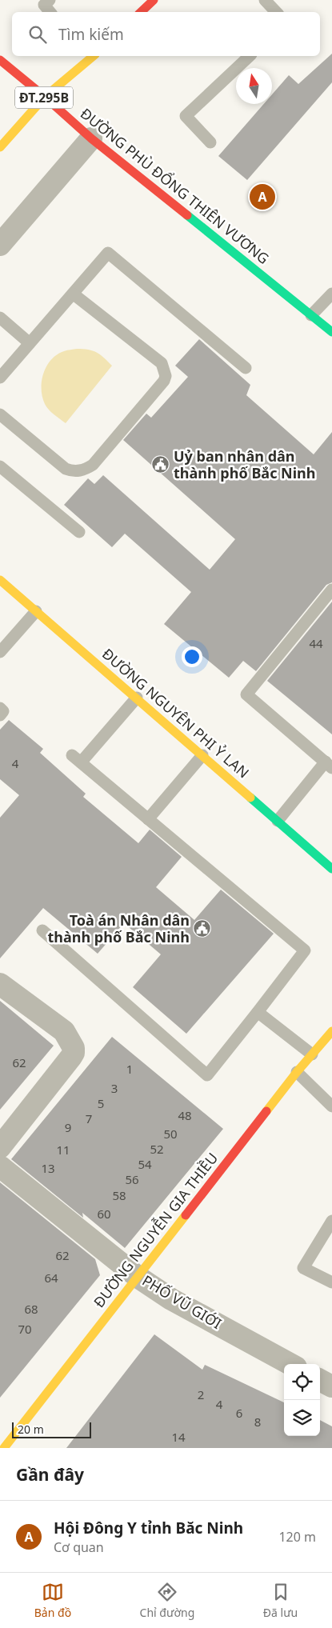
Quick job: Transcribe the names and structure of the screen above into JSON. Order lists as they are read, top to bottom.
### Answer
{
  "streets": {
    "street": [
      "ĐT.295B",
      "ĐƯỜNG PHÙ ĐỔNG THIÊN VƯƠNG",
      "ĐƯỜNG NGUYÊN PHI Ỷ LAN",
      "ĐƯỜNG NGUYỄN GIA THIỀU",
      "PHỐ VŨ GIỚI"
    ]
  },
  "crossings": [
    ["ĐT.295B", "ĐƯỜNG PHÙ ĐỔNG THIÊN VƯƠNG"],
    ["ĐƯỜNG NGUYỄN GIA THIỀU", "PHỐ VŨ GIỚI"]
  ],
  "places": {
    "public building": ["Uỷ ban nhân dân thành phố Bắc Ninh", "Toà án Nhân dân thành phố Bắc Ninh"]
  },
  "house_numbers": [
    "44",
    "4",
    "62",
    "1",
    "3",
    "5",
    "48",
    "7",
    "9",
    "50",
    "52",
    "11",
    "54",
    "13",
    "56",
    "58",
    "60",
    "62",
    "64",
    "68",
    "70",
    "2",
    "4",
    "6",
    "8",
    "14"
  ],
  "scale_bar": "20 m",
  "north": "top",
  "page": {
    "search": "Tìm kiếm",
    "pins": "A",
    "scale": "20 m",
    "heading": "Gần đây",
    "list": [
      {
        "mark": "A",
        "name": "Hội Đông Y tỉnh Băc Ninh",
        "note": "Cơ quan",
        "value": "120 m"
      }
    ],
    "nav": ["Bản đồ", "Chỉ đường", "Đã lưu"]
  }
}
